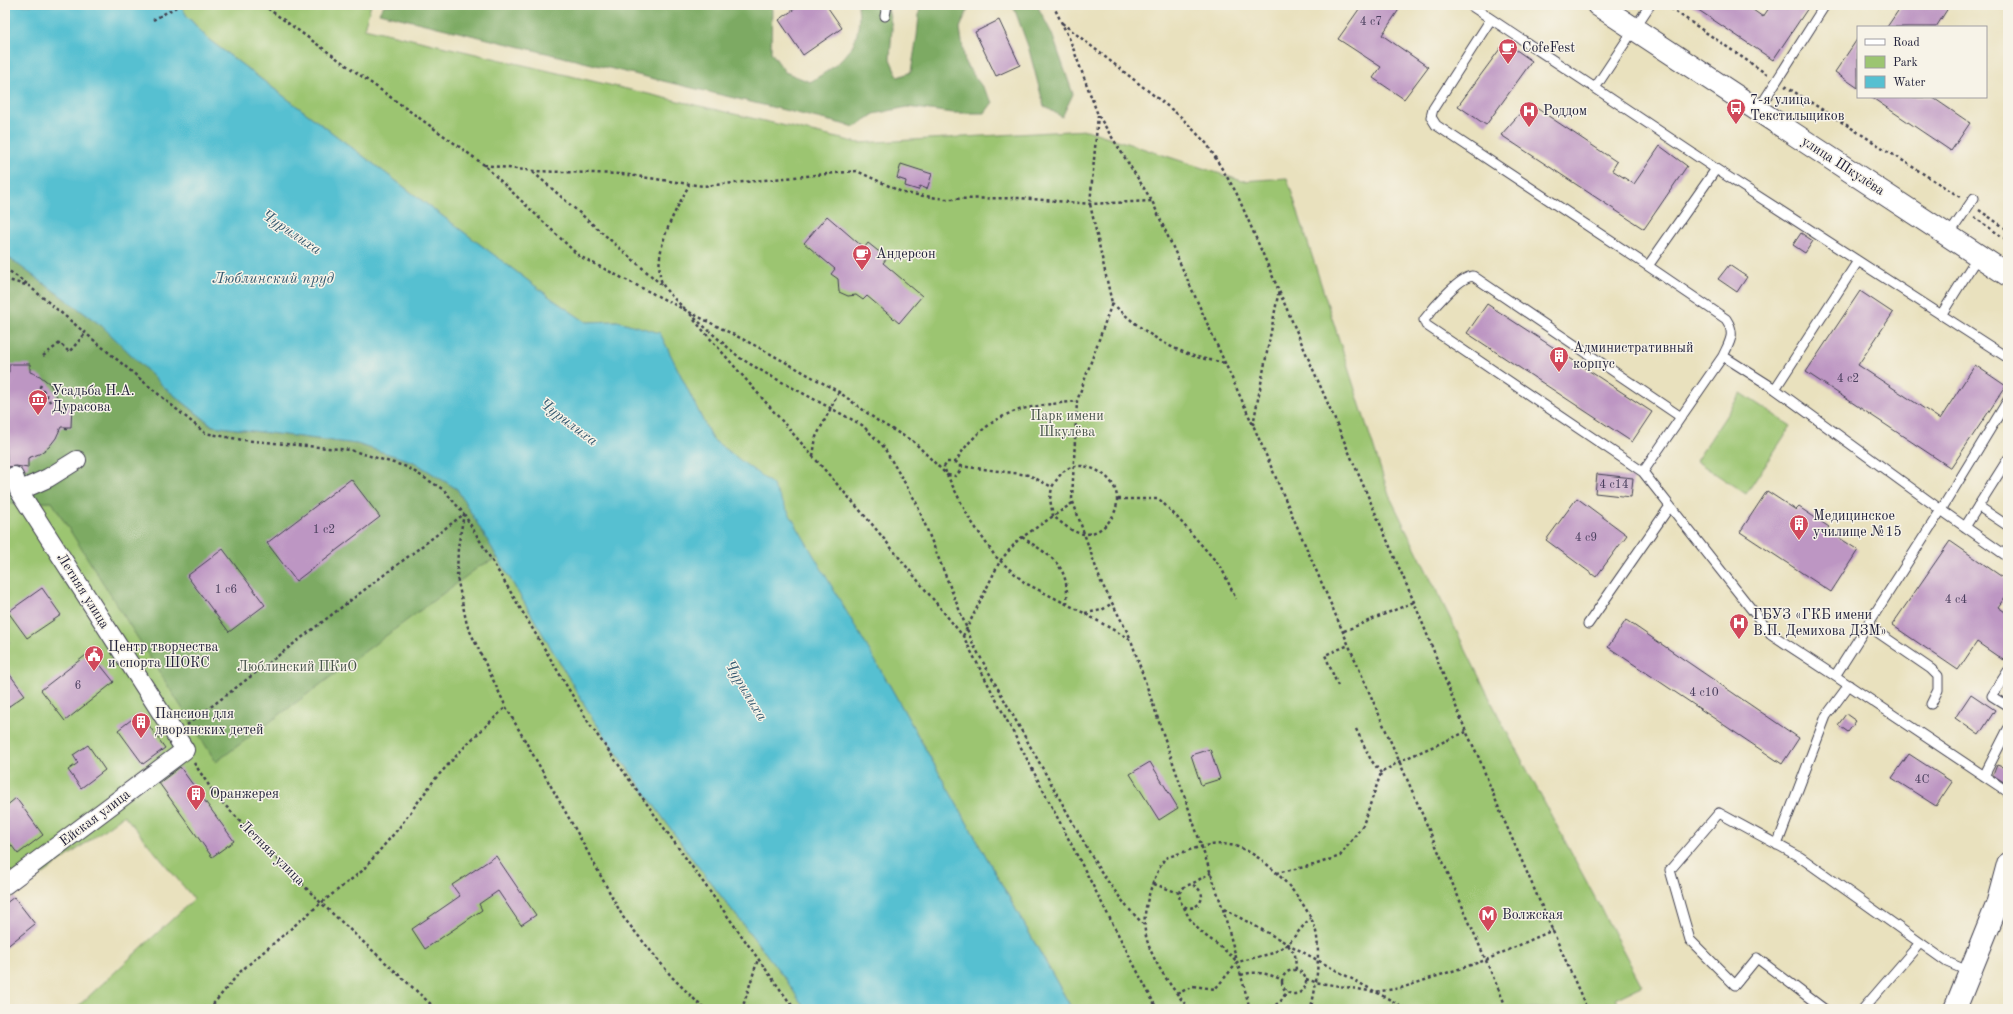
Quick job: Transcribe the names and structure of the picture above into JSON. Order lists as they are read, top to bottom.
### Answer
{
  "streets": {
    "street": ["улица Шкулёва", "Летняя улица", "Ейская улица"]
  },
  "crossings": [
    ["Летняя улица", "Ейская улица"]
  ],
  "water": ["Чурилиха", "Люблинский пруд"],
  "parks": ["Парк имени Шкулёва", "Люблинский ПКиО"],
  "places": {
    "cafe": ["CofeFest", "Андерсон"],
    "bus stop": ["7-я улица Текстильщиков"],
    "hospital": ["Роддом", "ГБУЗ «ГКБ имени В.П. Демихова ДЗМ»"],
    "building": [
      "Административный корпус",
      "Медицинское училище №15",
      "Пансион для дворянских детей",
      "Оранжерея"
    ],
    "museum": ["Усадьба Н.А. Дурасова"],
    "public building": ["Центр творчества и спорта ШОКС"],
    "metro station": ["Волжская"]
  },
  "house_numbers": [
    "4 с7",
    "4 с2",
    "4 с14",
    "1 с2",
    "4 с9",
    "1 с6",
    "4 с4",
    "6",
    "4 с10",
    "4С"
  ],
  "legend": ["Road", "Park", "Water"]
}
